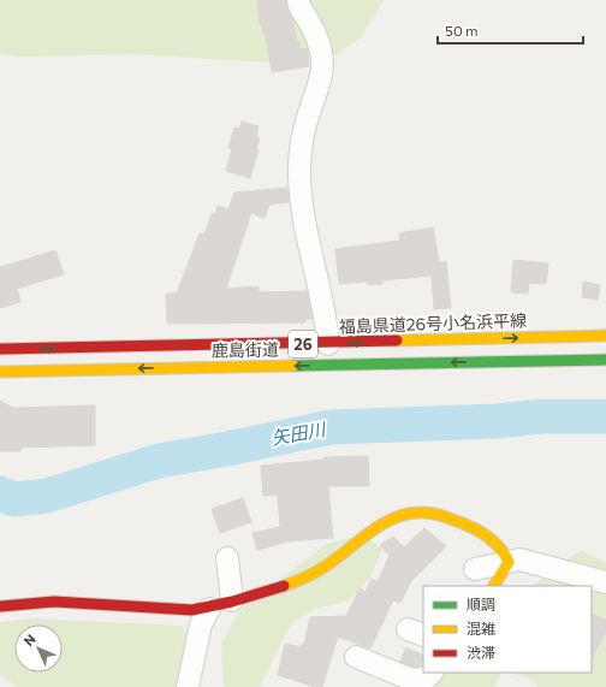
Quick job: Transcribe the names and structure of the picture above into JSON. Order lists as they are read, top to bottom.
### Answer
{
  "streets": {
    "main road": ["福島県道26号小名浜平線", "26", "鹿島街道"]
  },
  "one_way": ["福島県道26号小名浜平線", "鹿島街道"],
  "water": ["矢田川"],
  "legend": ["順調", "混雑", "渋滞"],
  "scale_bar": "50 m",
  "north": "top left"
}
